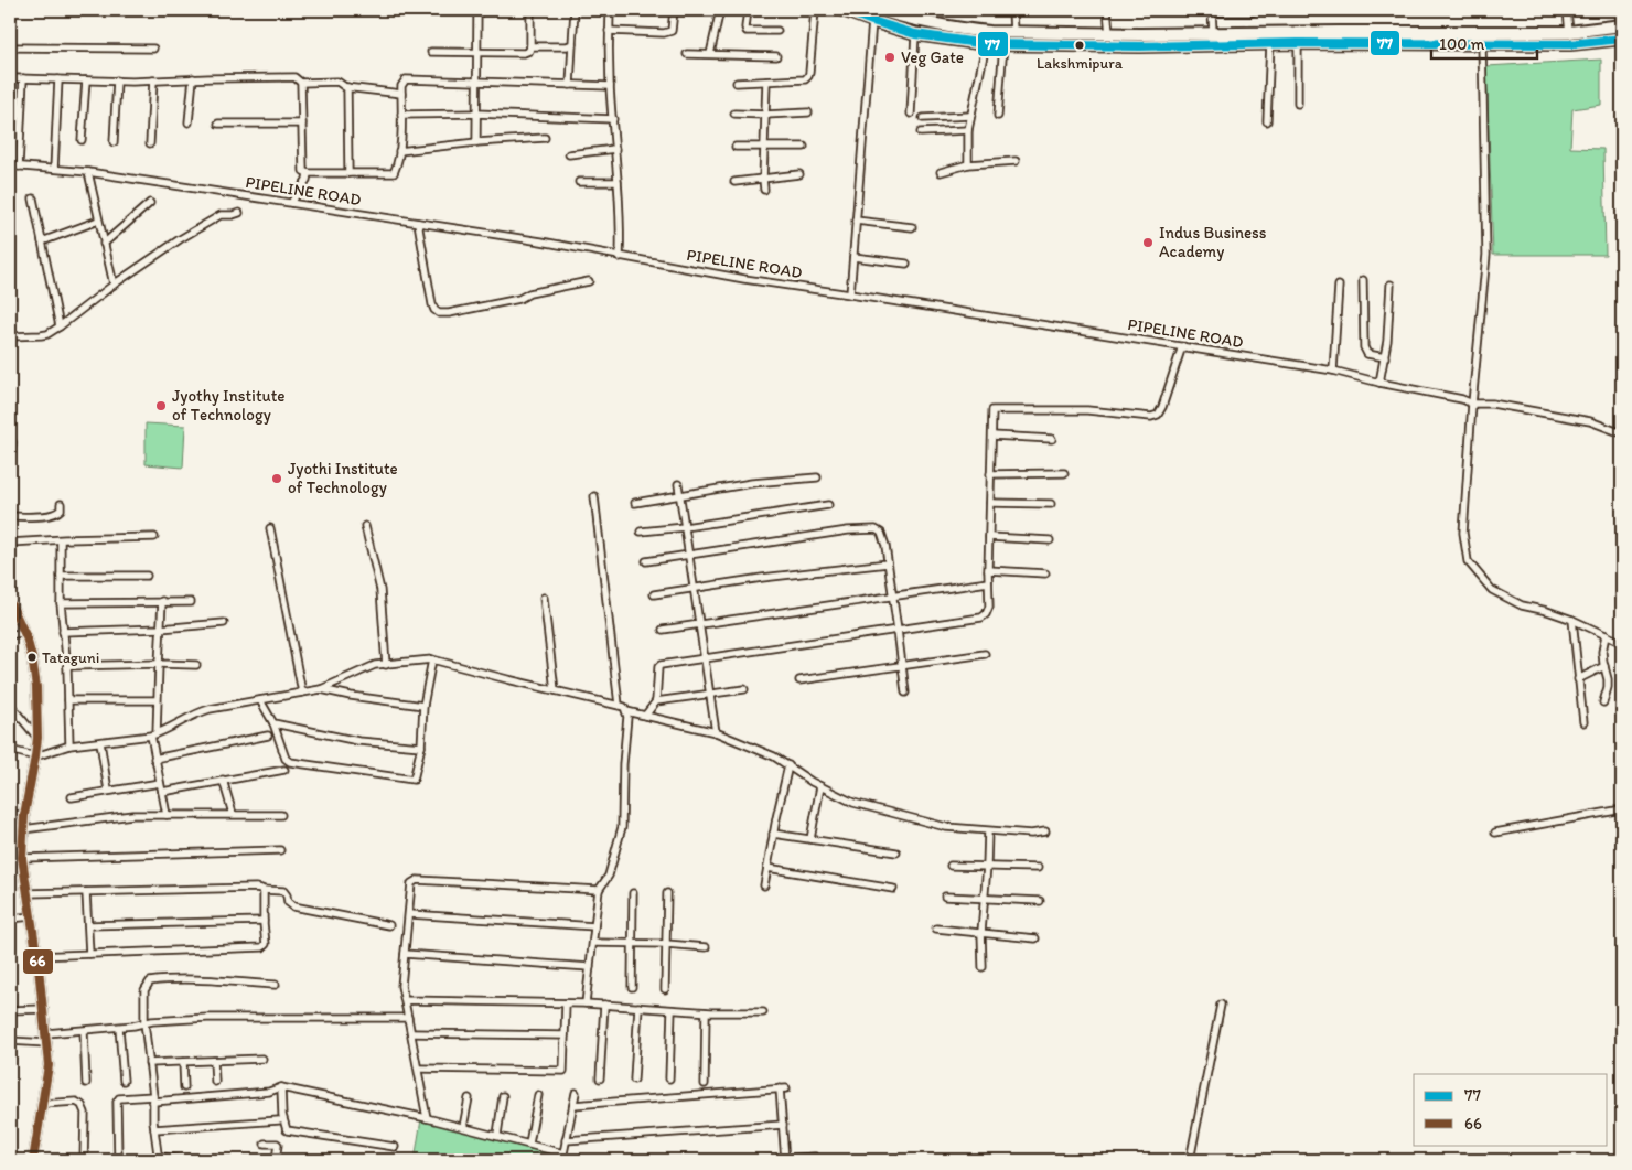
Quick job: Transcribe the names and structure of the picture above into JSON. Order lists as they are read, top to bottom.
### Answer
{
  "streets": {
    "street": ["PIPELINE ROAD"]
  },
  "places": [
    "Lakshmipura",
    "Veg Gate",
    "Indus Business Academy",
    "Jyothy Institute of Technology",
    "Jyothi Institute of Technology",
    "Tataguni"
  ],
  "lines": ["transit line 77", "transit line 66"],
  "legend": ["77", "66"],
  "scale_bar": "100 m"
}
